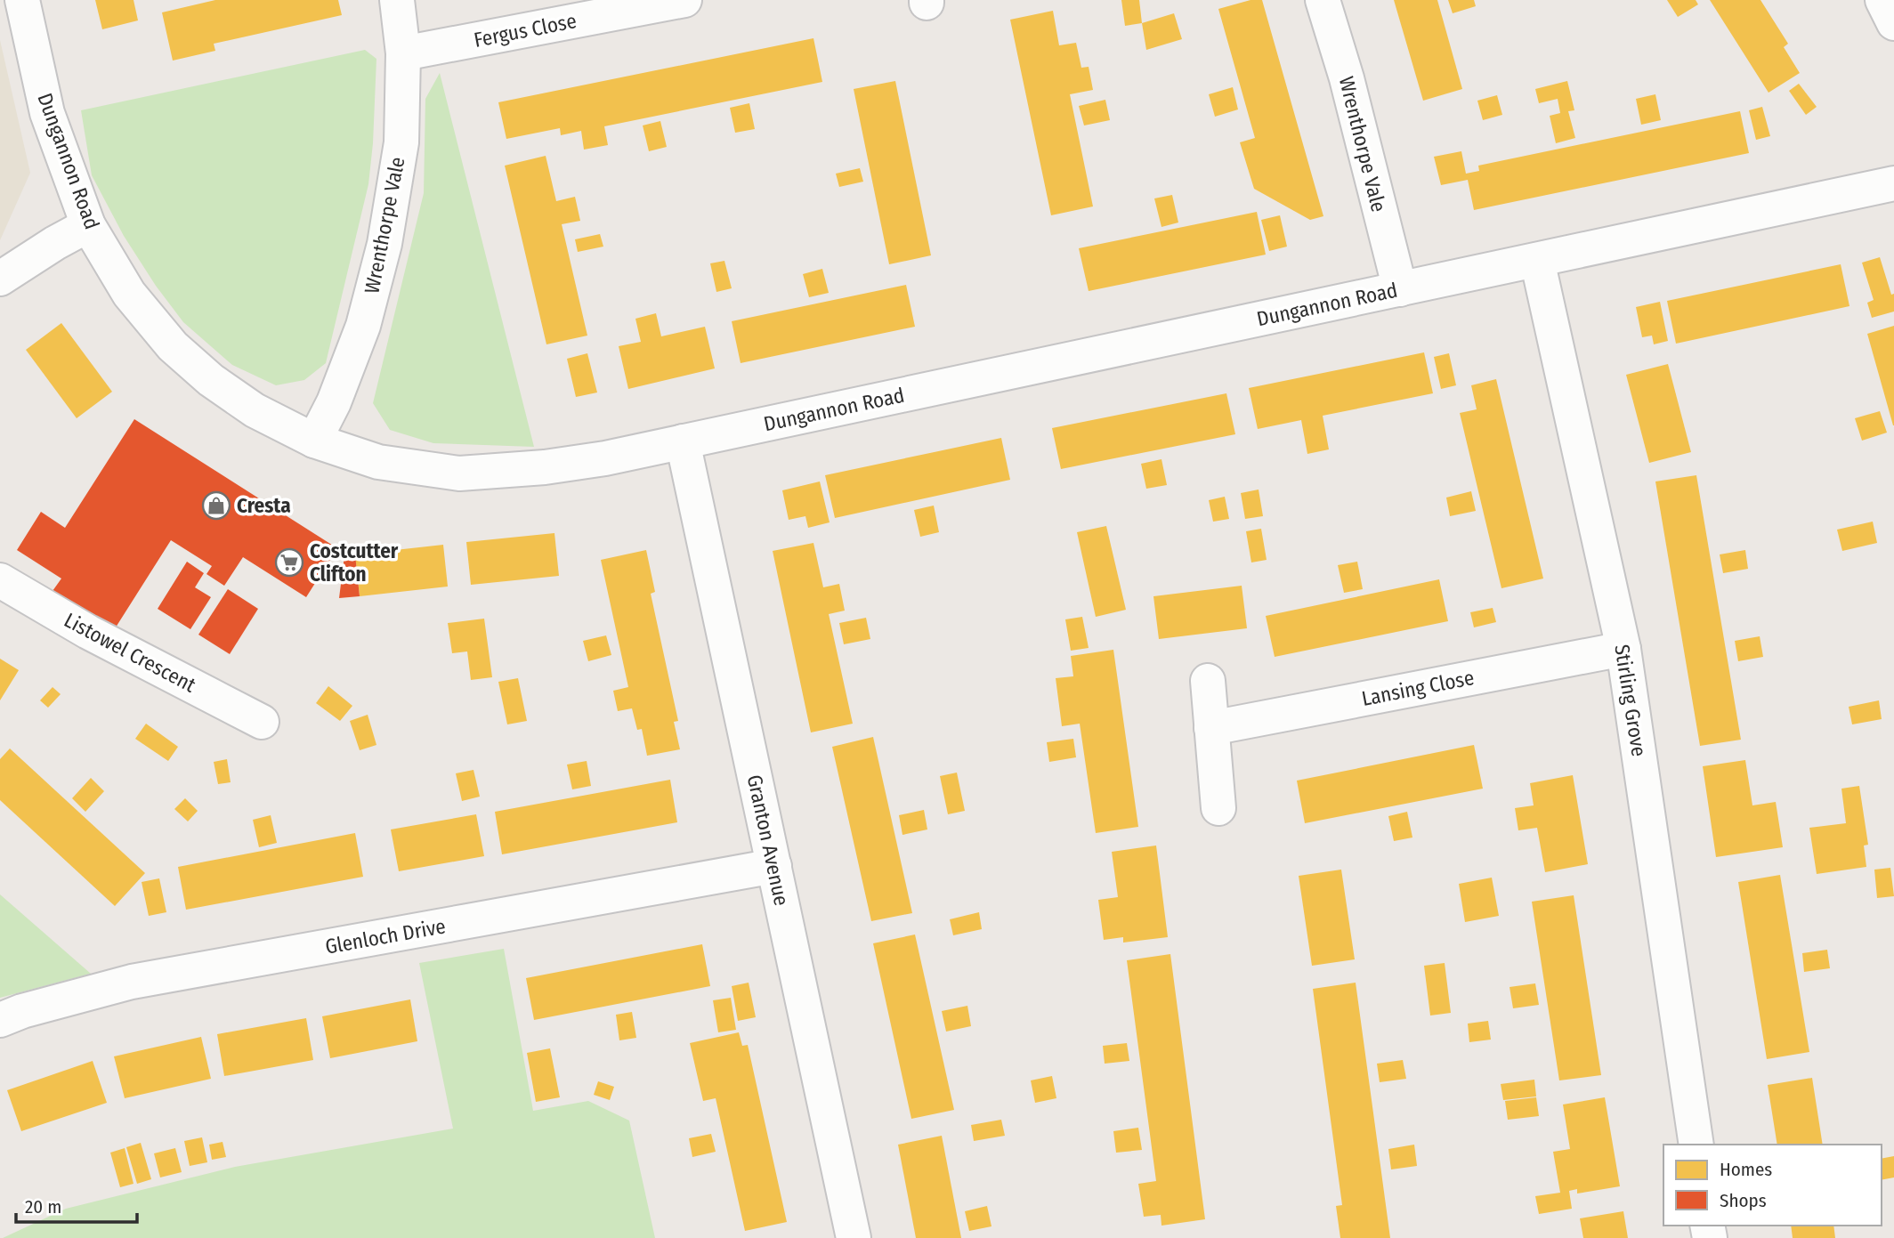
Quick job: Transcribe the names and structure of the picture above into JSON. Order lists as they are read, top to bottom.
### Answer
{
  "streets": {
    "street": [
      "Fergus Close",
      "Wrenthorpe Vale",
      "Dungannon Road",
      "Listowel Crescent",
      "Lansing Close",
      "Stirling Grove",
      "Granton Avenue",
      "Glenloch Drive"
    ]
  },
  "crossings": [
    ["Fergus Close", "Wrenthorpe Vale"],
    ["Wrenthorpe Vale", "Dungannon Road"],
    ["Dungannon Road", "Stirling Grove"],
    ["Dungannon Road", "Granton Avenue"],
    ["Lansing Close", "Stirling Grove"],
    ["Granton Avenue", "Glenloch Drive"]
  ],
  "places": {
    "shop": ["Cresta"],
    "supermarket": ["Costcutter Clifton"]
  },
  "legend": ["Homes", "Shops"],
  "scale_bar": "20 m"
}
